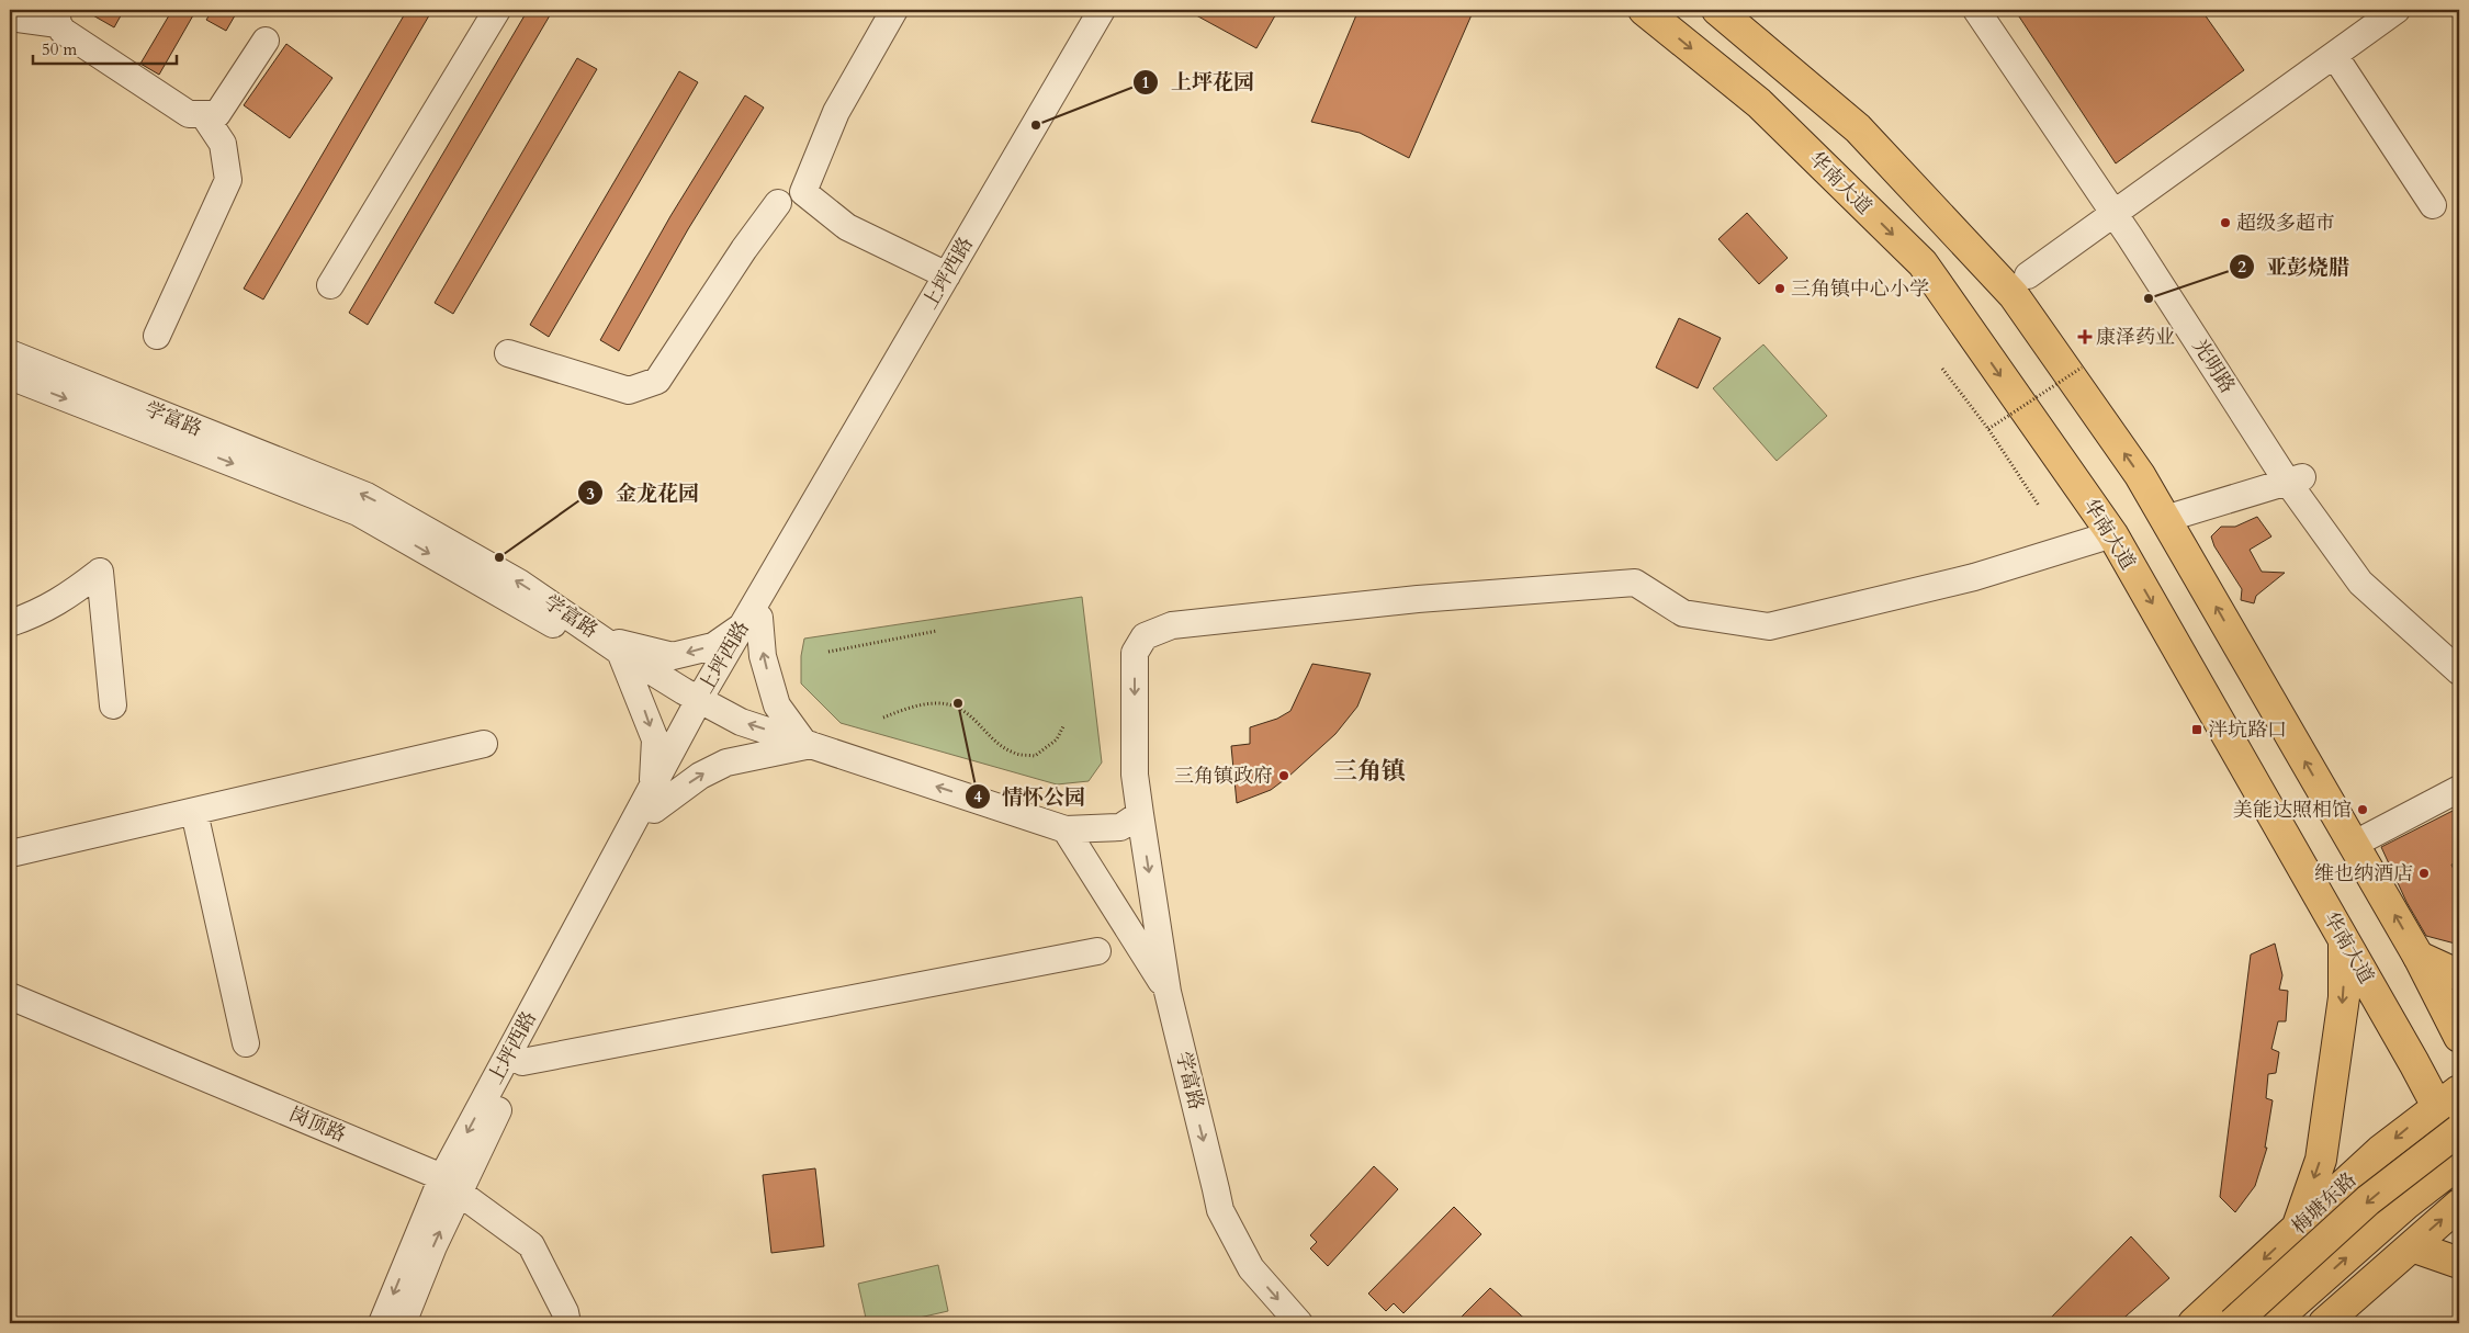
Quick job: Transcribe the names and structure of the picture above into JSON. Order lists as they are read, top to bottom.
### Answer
{
  "streets": {
    "main road": ["华南大道", "梅塘东路"],
    "street": [
      "上坪西路",
      "光明路",
      "学富路",
      "岗顶路"
    ]
  },
  "crossings": [
    ["华南大道", "学富路"],
    ["华南大道", "梅塘东路"],
    ["上坪西路", "学富路"],
    ["上坪西路", "岗顶路"]
  ],
  "districts": ["三角镇"],
  "places": {
    "other": [
      "上坪花园",
      "超级多超市",
      "三角镇中心小学",
      "亚彭烧腊",
      "金龙花园",
      "情怀公园",
      "三角镇政府",
      "美能达照相馆",
      "维也纳酒店"
    ],
    "health": ["康泽药业"],
    "transit": ["泮坑路口"]
  },
  "scale_bar": "50 m"
}
